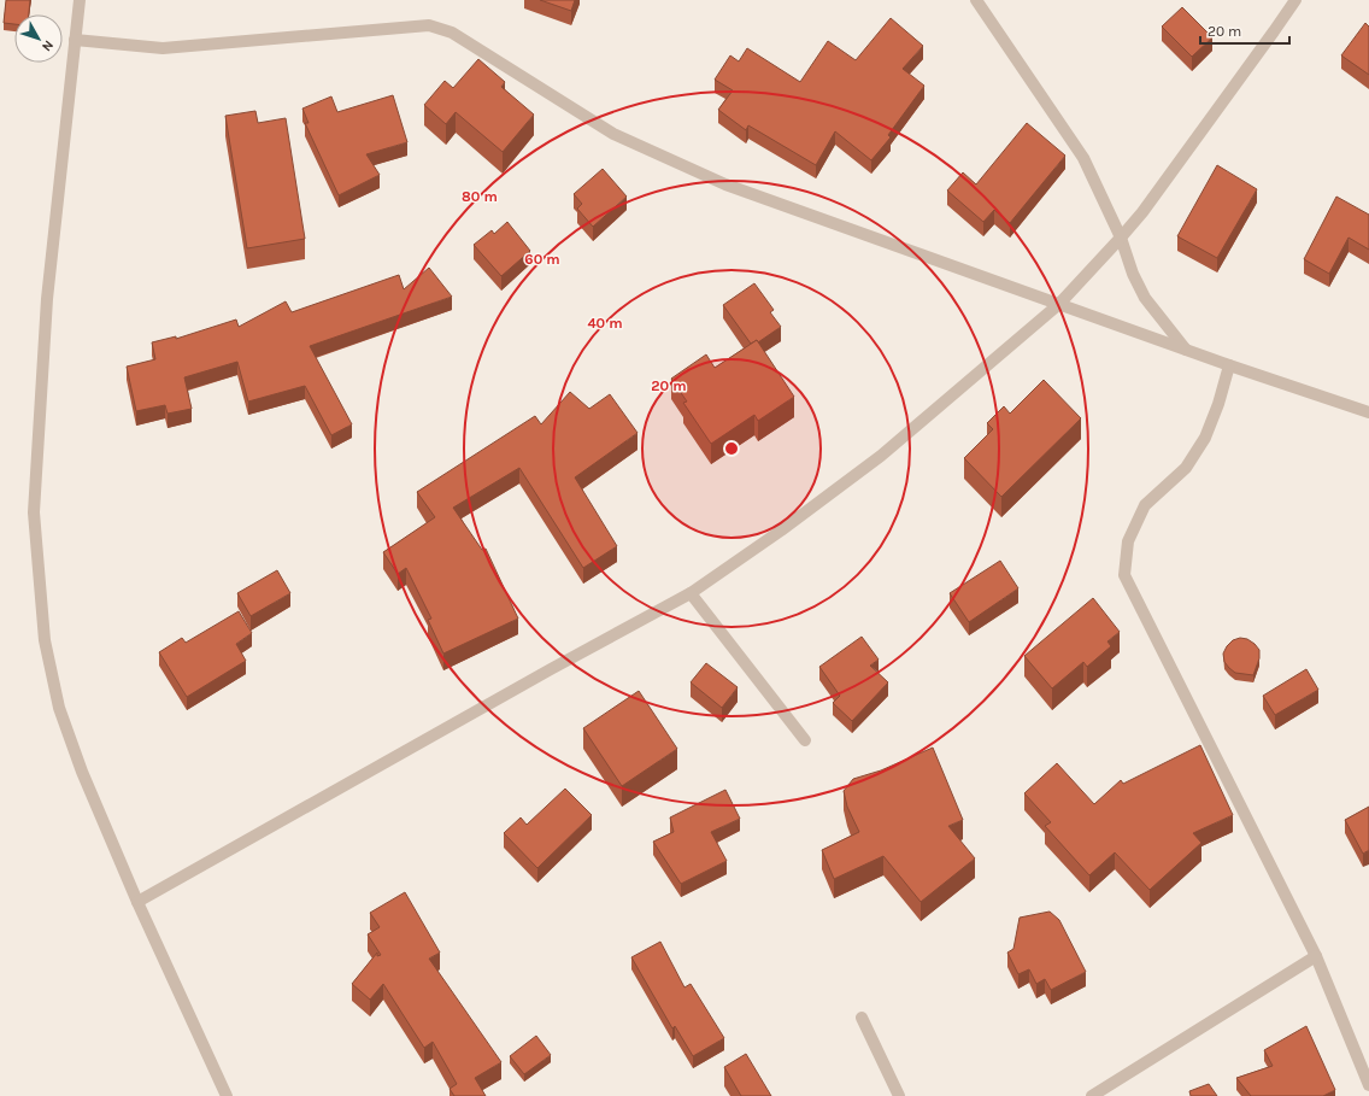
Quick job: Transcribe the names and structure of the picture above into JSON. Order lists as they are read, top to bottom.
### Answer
{
  "scale_bar": "20 m",
  "north": "bottom right",
  "rings": [
    "80 m",
    "60 m",
    "40 m",
    "20 m"
  ]
}
